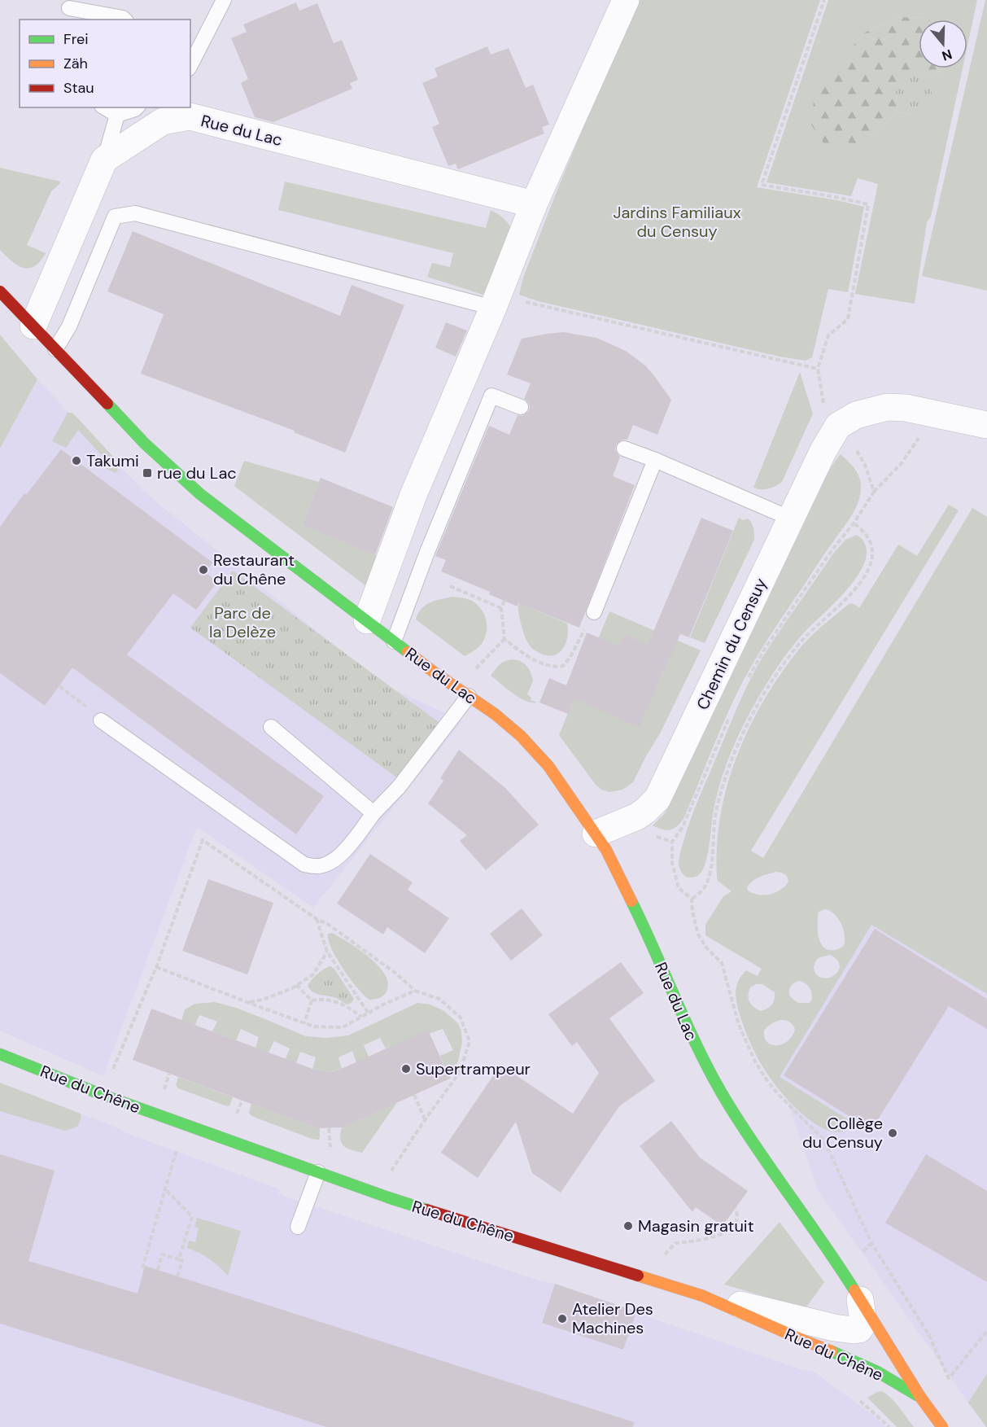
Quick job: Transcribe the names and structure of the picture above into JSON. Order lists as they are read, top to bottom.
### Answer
{
  "streets": {
    "street": ["Rue du Lac", "Chemin du Censuy", "Rue du Chêne"]
  },
  "crossings": [
    ["Rue du Lac", "Chemin du Censuy"],
    ["Rue du Lac", "Rue du Chêne"]
  ],
  "parks": ["Jardins Familiaux du Censuy", "Parc de la Delèze"],
  "places": {
    "other": [
      "Takumi",
      "Restaurant du Chêne",
      "Supertrampeur",
      "Collège du Censuy",
      "Magasin gratuit",
      "Atelier Des Machines"
    ],
    "transit": ["rue du Lac"]
  },
  "legend": ["Frei", "Zäh", "Stau"],
  "north": "bottom"
}
